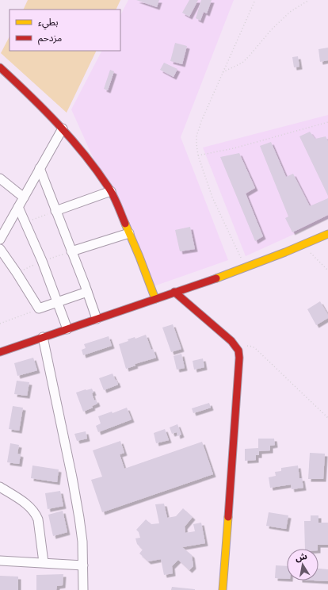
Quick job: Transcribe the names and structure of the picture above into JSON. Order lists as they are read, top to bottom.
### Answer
{
  "legend": ["بطيء", "مزدحم"],
  "north": "top"
}
